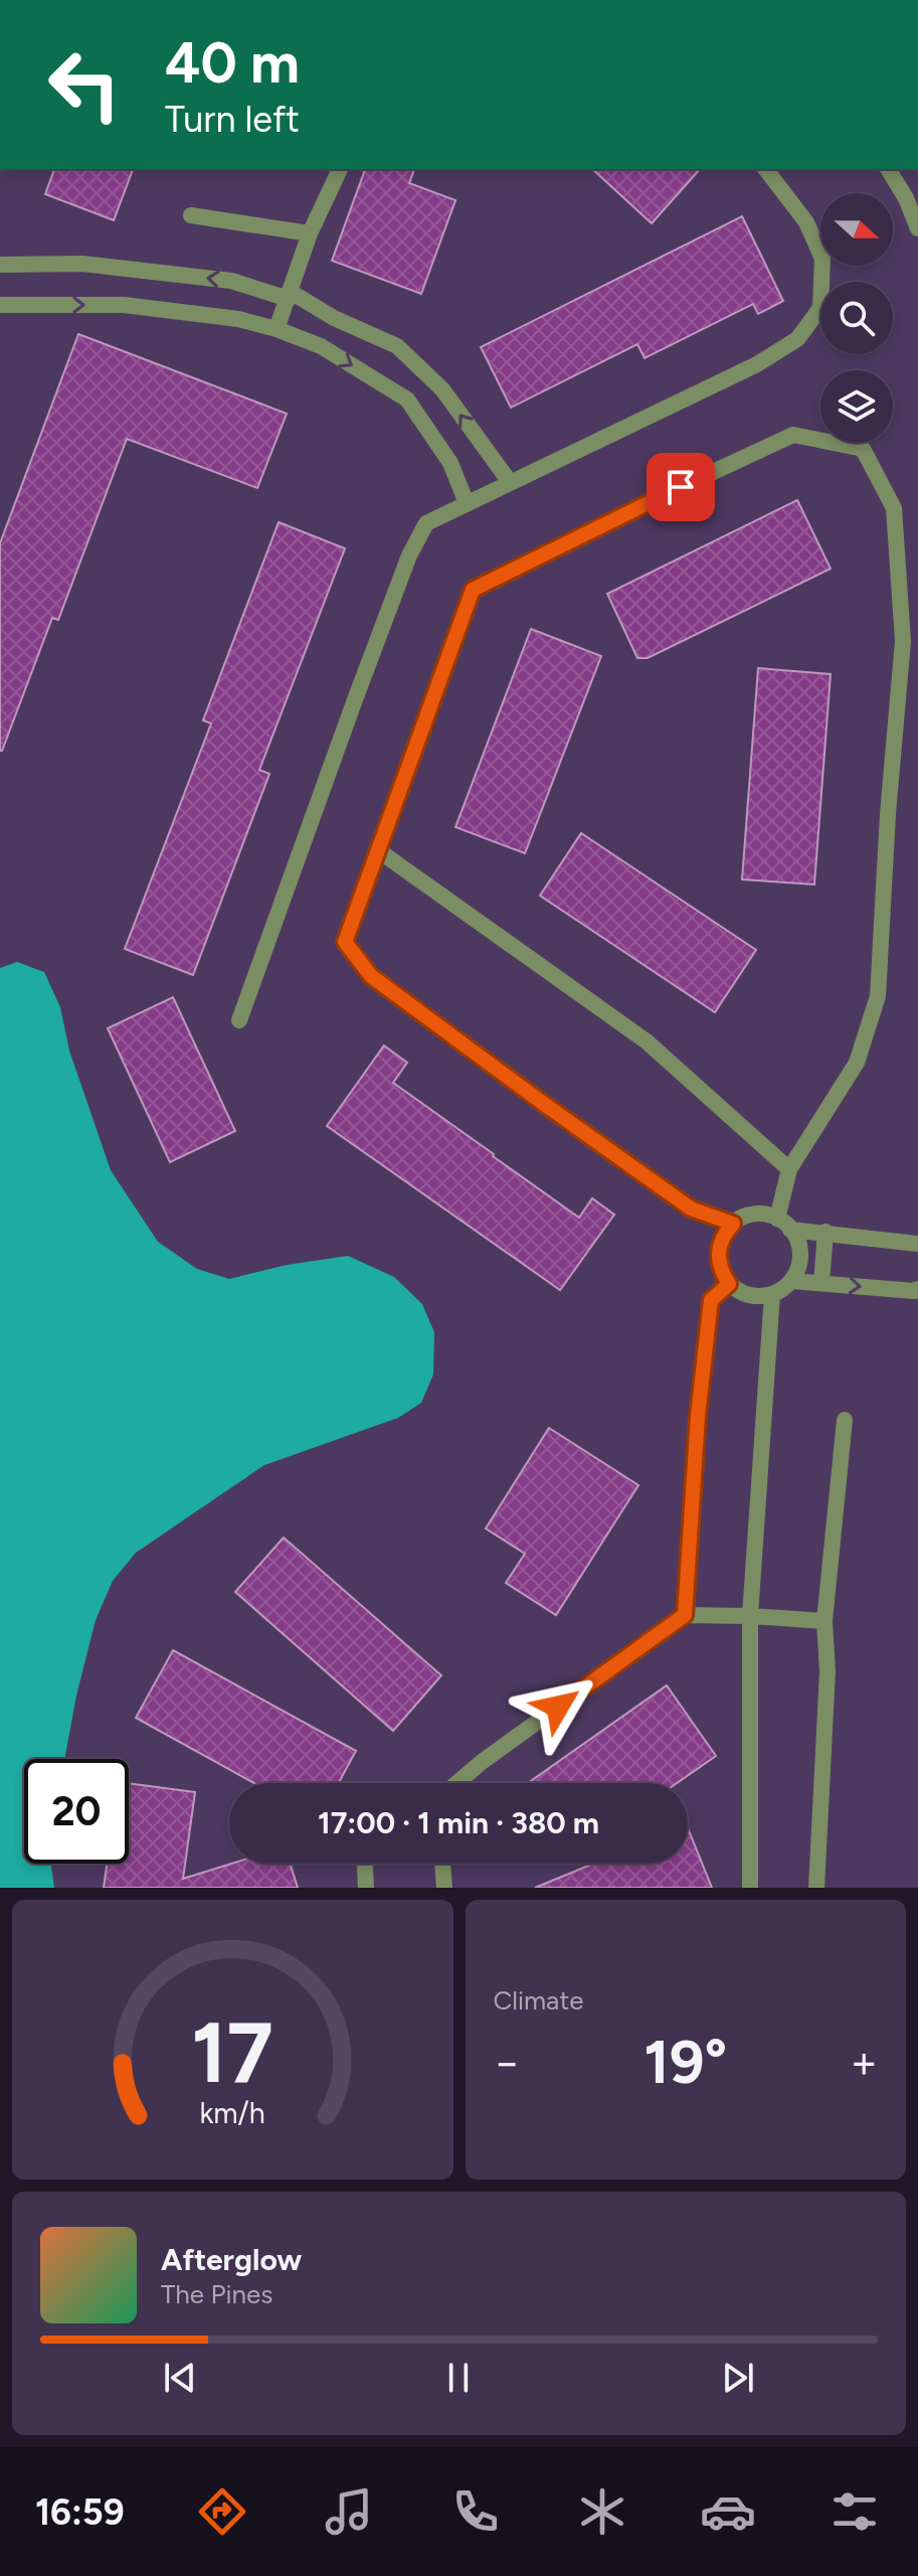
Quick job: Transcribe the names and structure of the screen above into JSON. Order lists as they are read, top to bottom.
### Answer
{
  "north": "right",
  "page": {
    "turn": ["40 m", "Turn left"],
    "limit": "20",
    "trip": "17:00 · 1 min · 380 m",
    "tile": "Climate",
    "heat": ["−", "19°", "+"],
    "song": ["Afterglow", "The Pines"],
    "tabs": "16:59",
    "gauge": ["17", "km/h"]
  }
}
